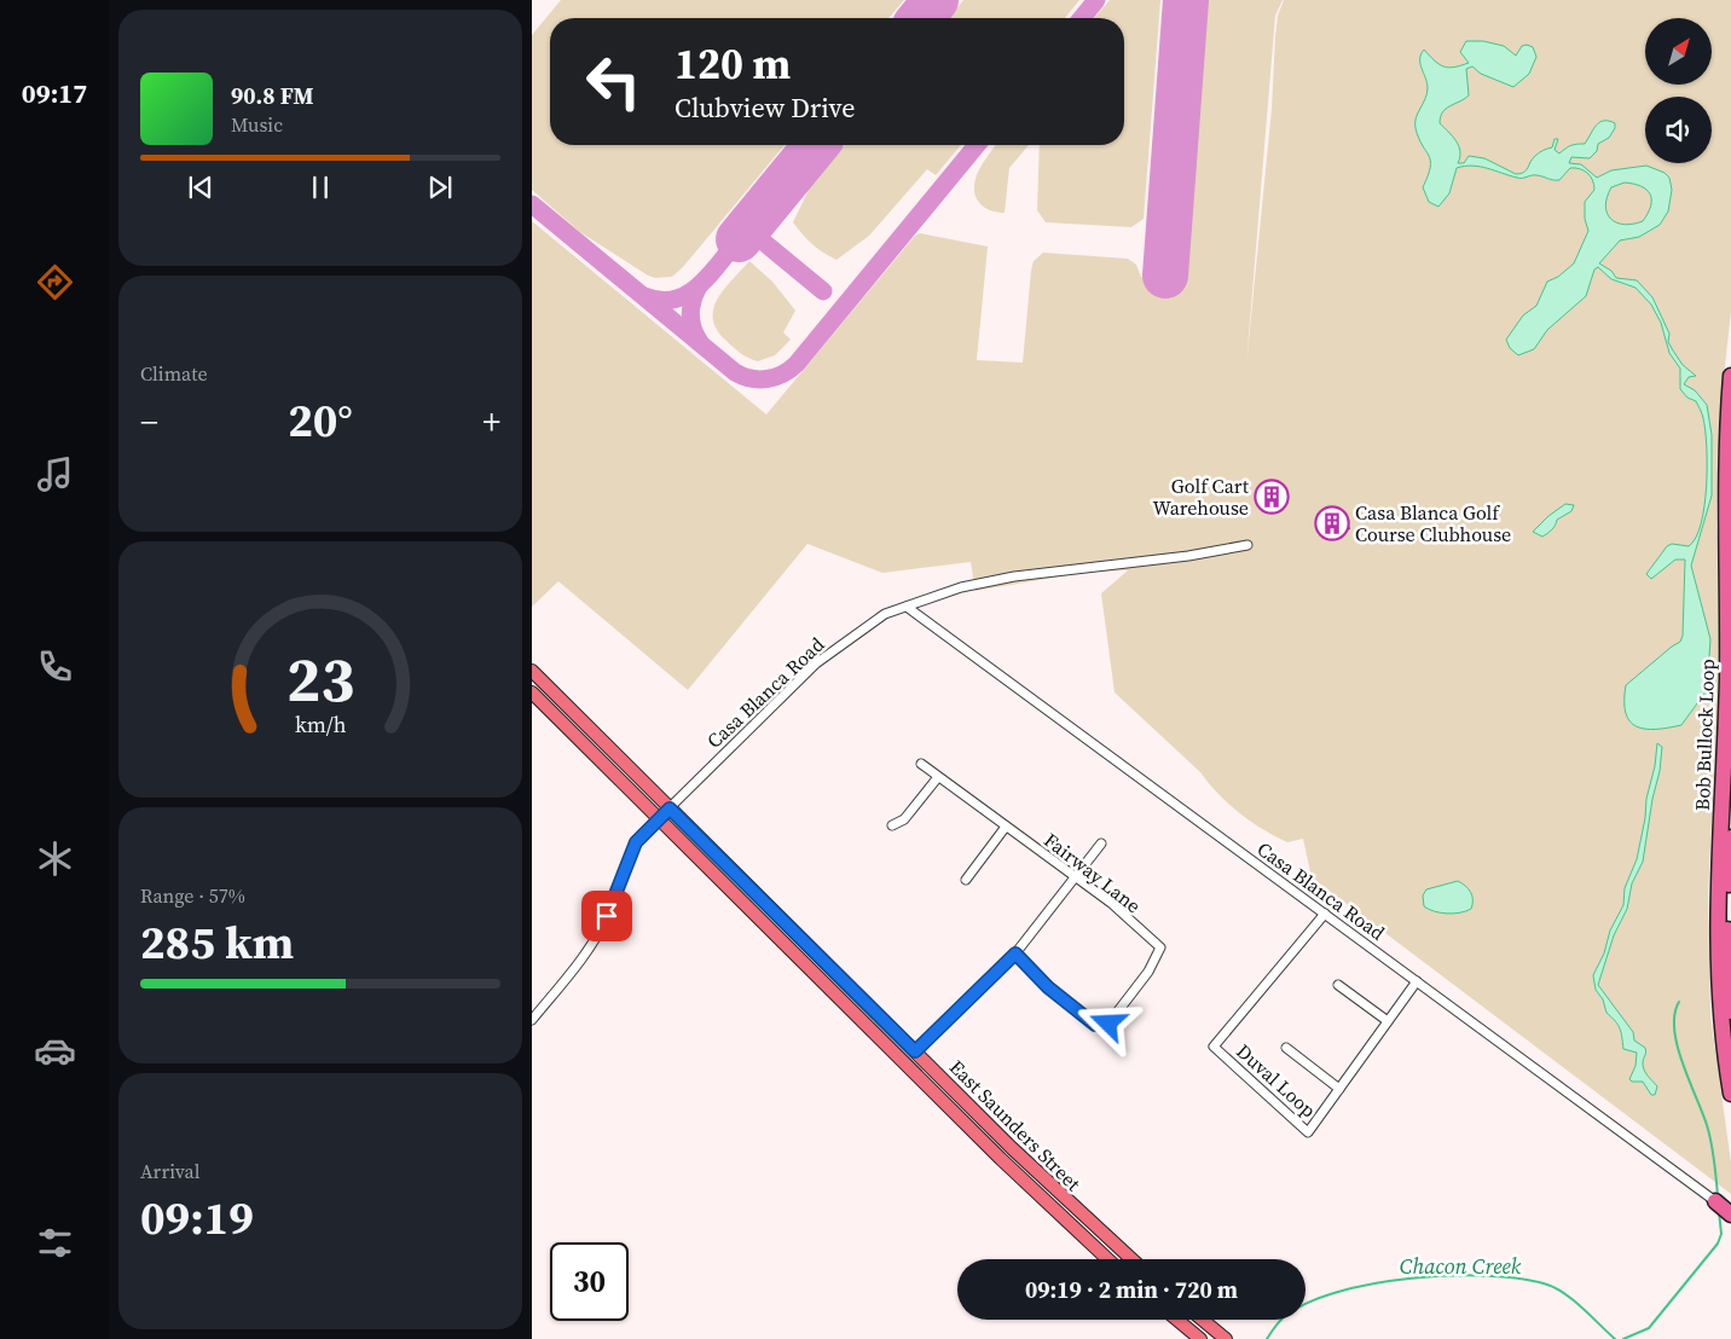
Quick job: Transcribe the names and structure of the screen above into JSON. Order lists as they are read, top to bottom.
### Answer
{
  "streets": {
    "highway": ["Bob Bullock Loop"],
    "main road": ["East Saunders Street"],
    "street": ["Casa Blanca Road", "Fairway Lane", "Duval Loop"]
  },
  "crossings": [
    ["Casa Blanca Road", "Duval Loop"],
    ["Casa Blanca Road", "East Saunders Street"]
  ],
  "water": ["Chacon Creek"],
  "places": {
    "building": ["Golf Cart Warehouse", "Casa Blanca Golf Course Clubhouse"]
  },
  "north": "top right",
  "page": {
    "tabs": "09:17",
    "turn": ["120 m", "Clubview Drive"],
    "song": ["90.8 FM", "Music"],
    "tile": [
      "Climate",
      ["Range · 57%", "285 km"],
      ["Arrival", "09:19"]
    ],
    "heat": ["−", "20°", "+"],
    "limit": "30",
    "trip": "09:19 · 2 min · 720 m",
    "gauge": ["23", "km/h"]
  }
}
